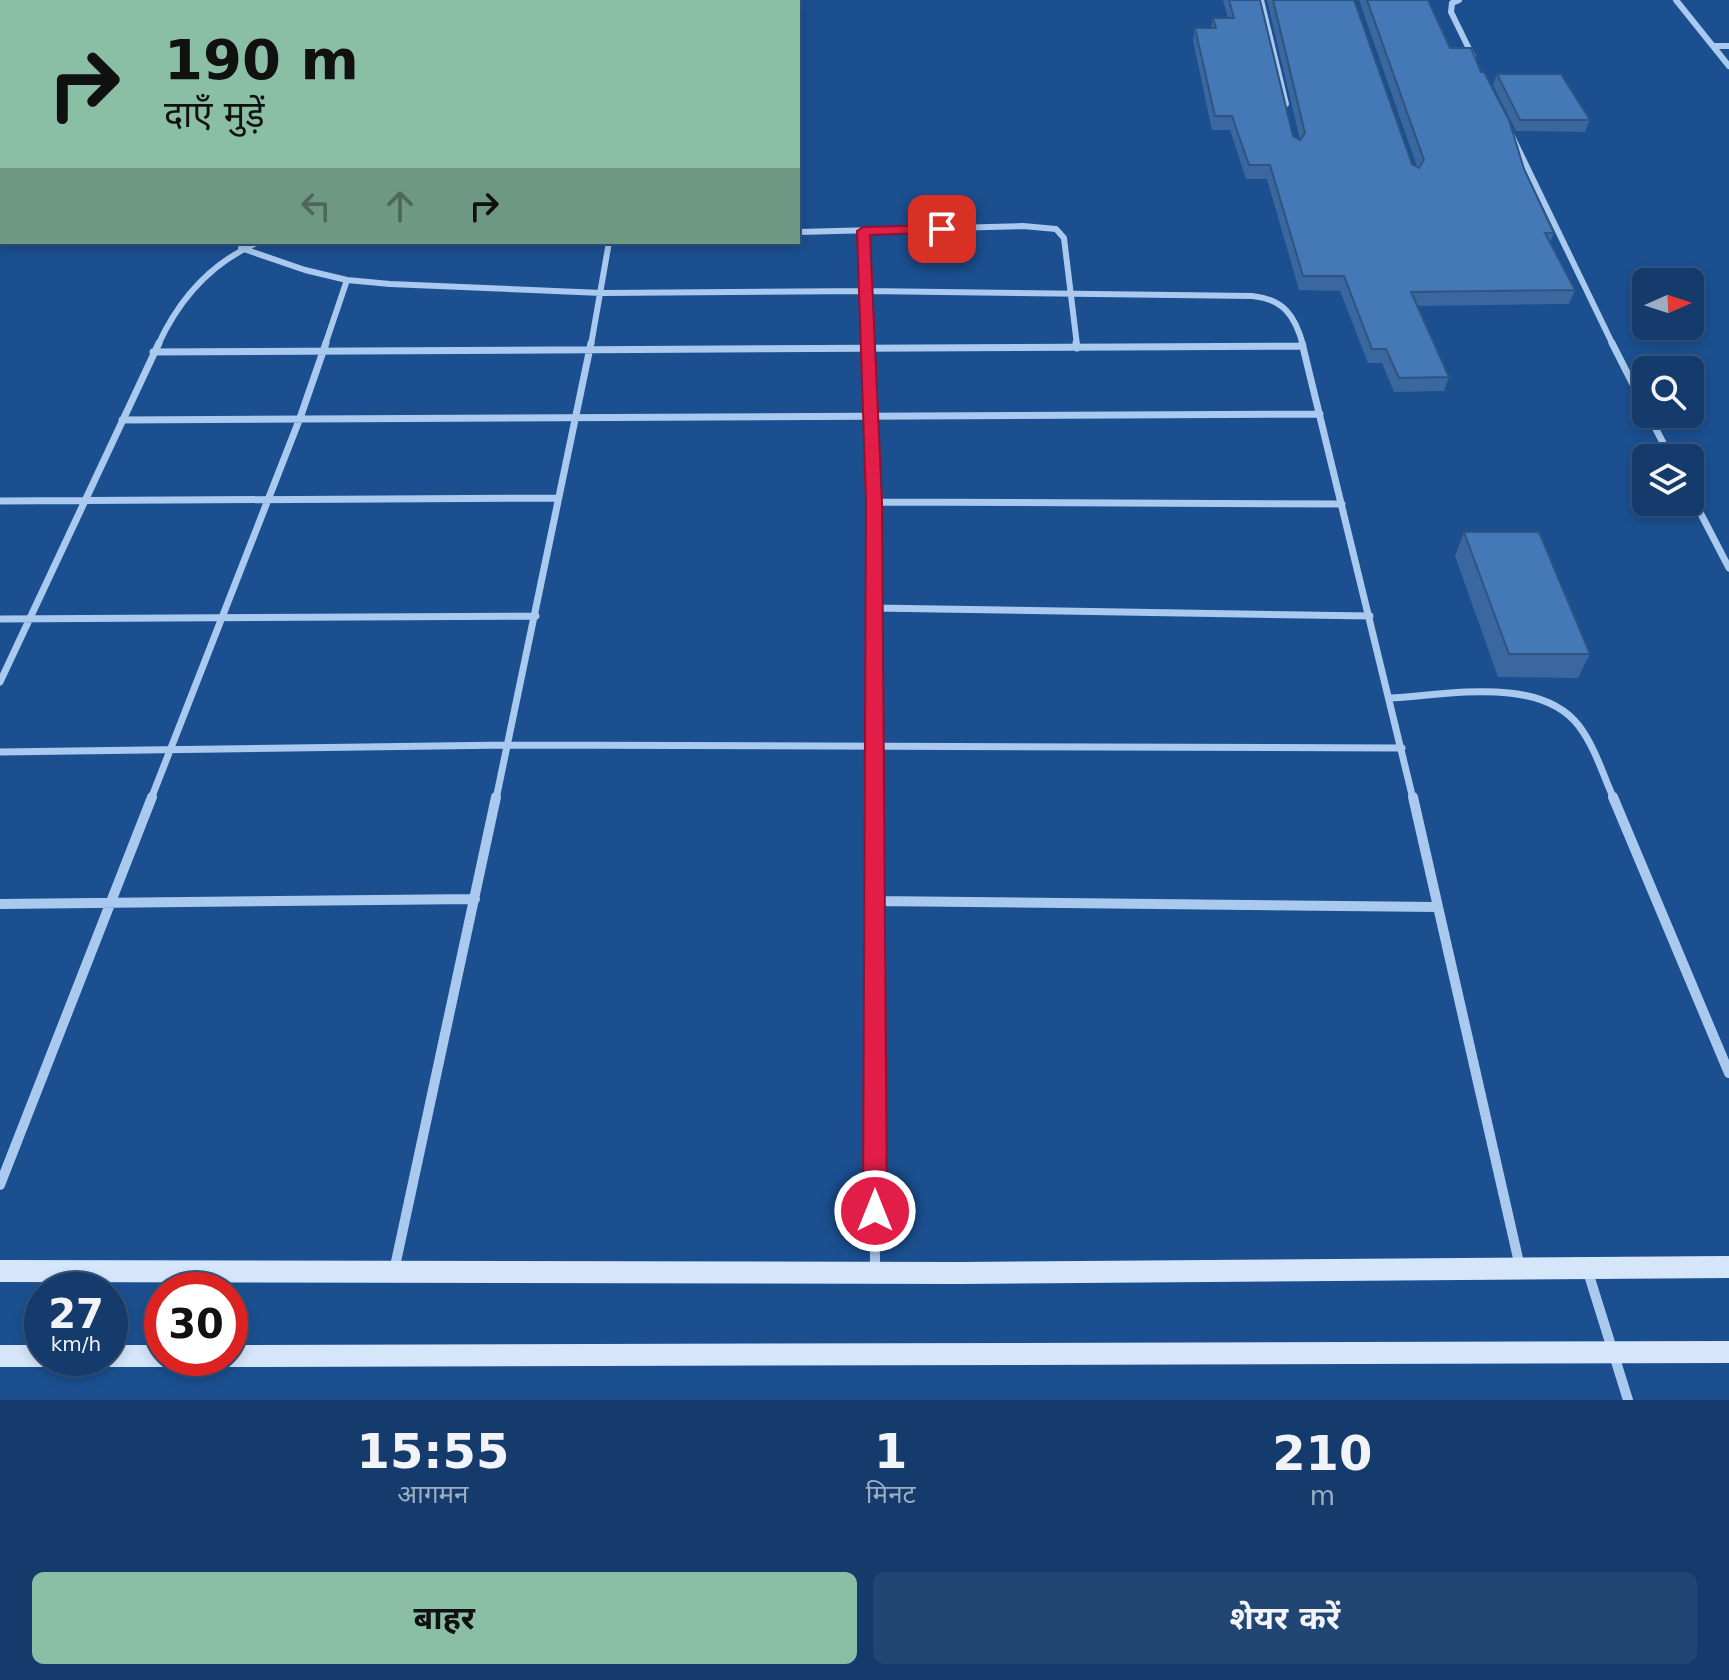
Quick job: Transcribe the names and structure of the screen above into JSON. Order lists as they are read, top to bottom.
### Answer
{
  "north": "right",
  "page": {
    "turn": ["190 m", "दाएँ मुड़ें"],
    "speed": "27 km/h",
    "limit": "30",
    "eta": [
      "15:55",
      "आगमन",
      "1",
      "मिनट",
      "210",
      "m"
    ],
    "buttons": ["बाहर", "शेयर करें"]
  }
}
